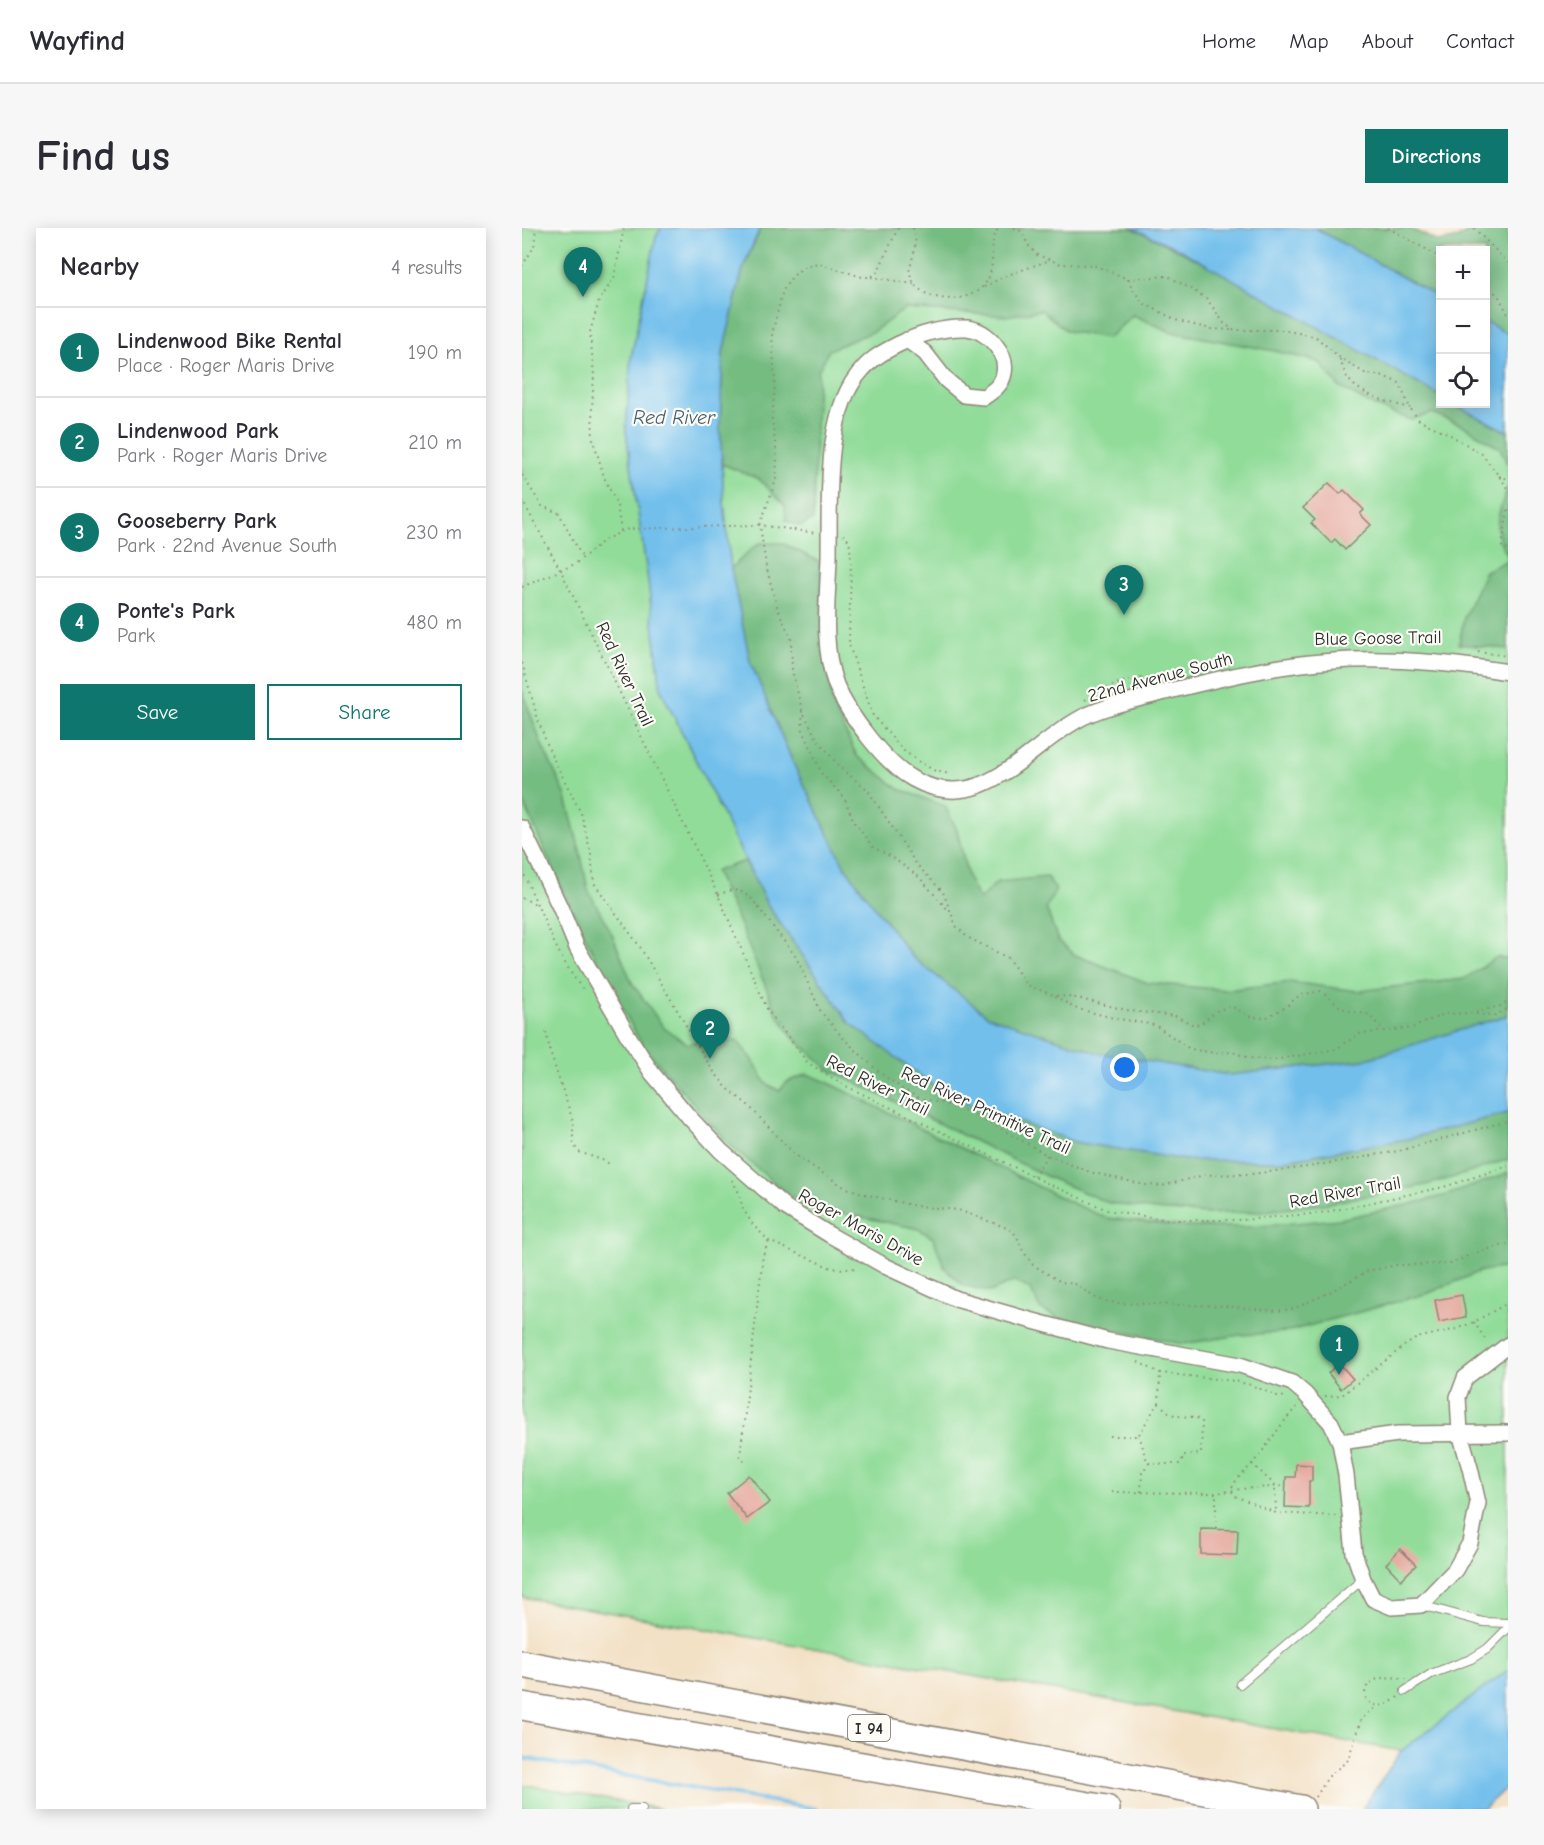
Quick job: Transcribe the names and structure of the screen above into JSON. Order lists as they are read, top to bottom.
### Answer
{
  "streets": {
    "highway": ["I 94"],
    "street": ["22nd Avenue South", "Roger Maris Drive"],
    "path": ["Red River Trail", "Red River Primitive Trail"]
  },
  "crossings": [
    ["Red River Trail", "Red River Primitive Trail"]
  ],
  "water": ["Red River"],
  "page": {
    "header": "Wayfind",
    "nav": [
      "Home",
      "Map",
      "About",
      "Contact"
    ],
    "buttons": [
      "Directions",
      ["Save", "Share"]
    ],
    "title": "Find us",
    "heading": ["Nearby", "4 results"],
    "map_buttons": ["+", "−"],
    "pins": [
      "4",
      "3",
      "2",
      "1"
    ],
    "list": [
      {
        "mark": "1",
        "name": "Lindenwood Bike Rental",
        "note": "Place · Roger Maris Drive",
        "value": "190 m"
      },
      {
        "mark": "2",
        "name": "Lindenwood Park",
        "note": "Park · Roger Maris Drive",
        "value": "210 m"
      },
      {
        "mark": "3",
        "name": "Gooseberry Park",
        "note": "Park · 22nd Avenue South",
        "value": "230 m"
      },
      {
        "mark": "4",
        "name": "Ponte's Park",
        "note": "Park",
        "value": "480 m"
      }
    ]
  }
}
